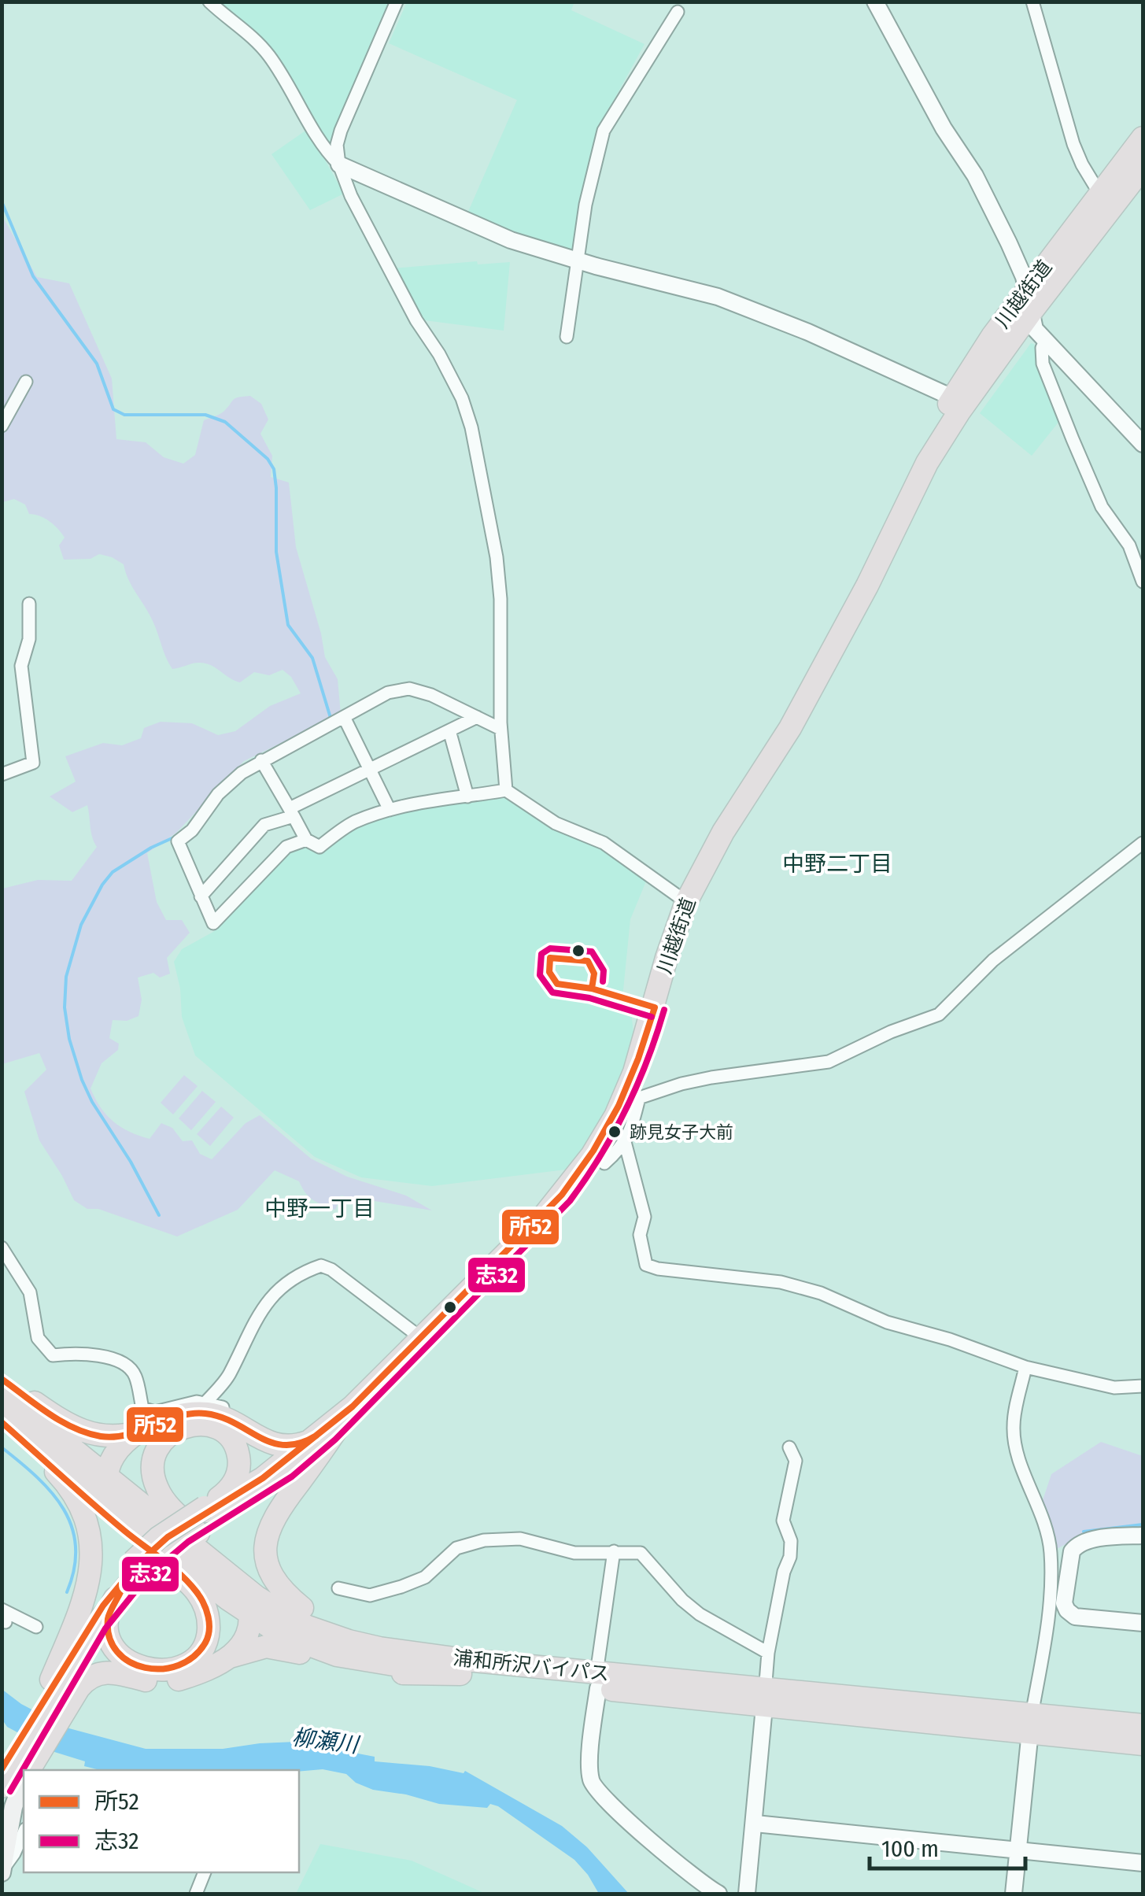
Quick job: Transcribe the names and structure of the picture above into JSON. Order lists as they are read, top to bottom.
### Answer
{
  "streets": {
    "highway": ["川越街道", "浦和所沢バイパス"]
  },
  "districts": ["中野二丁目", "中野一丁目"],
  "water": ["柳瀬川"],
  "places": ["跡見女子大前"],
  "lines": ["transit line 志32", "transit line 所52"],
  "legend": ["所52", "志32"],
  "scale_bar": "100 m"
}
